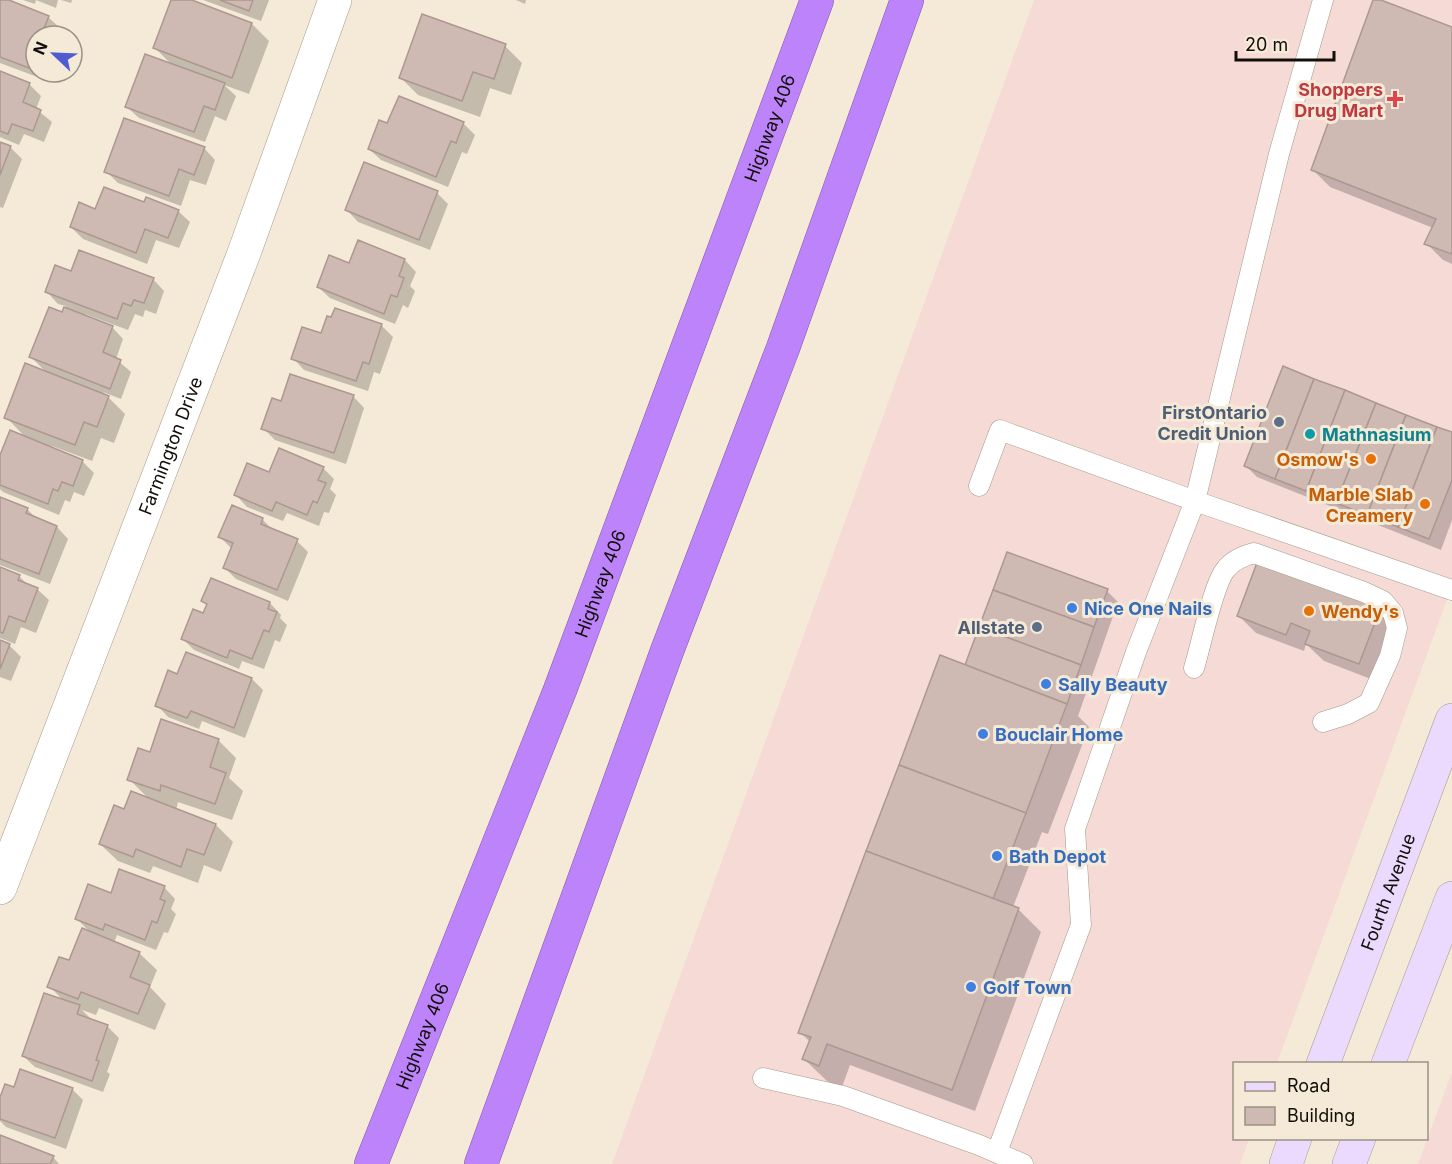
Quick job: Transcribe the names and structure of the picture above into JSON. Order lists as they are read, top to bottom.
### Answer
{
  "streets": {
    "highway": ["Highway 406"],
    "main road": ["Fourth Avenue"],
    "street": ["Farmington Drive"]
  },
  "places": {
    "health": ["Shoppers Drug Mart"],
    "other": [
      "FirstOntario Credit Union",
      "Mathnasium",
      "Osmow's",
      "Marble Slab Creamery",
      "Nice One Nails",
      "Wendy's",
      "Allstate",
      "Sally Beauty",
      "Bouclair Home",
      "Bath Depot",
      "Golf Town"
    ]
  },
  "legend": ["Road", "Building"],
  "scale_bar": "20 m",
  "north": "top left"
}
